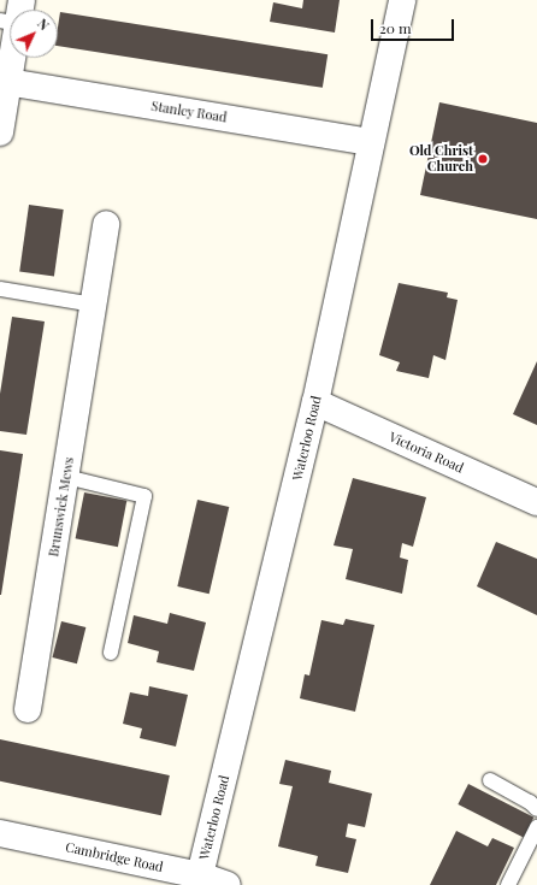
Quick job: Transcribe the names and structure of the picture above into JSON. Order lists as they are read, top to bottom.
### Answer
{
  "streets": {
    "street": [
      "Stanley Road",
      "Waterloo Road",
      "Victoria Road",
      "Brunswick Mews",
      "Cambridge Road"
    ]
  },
  "crossings": [
    ["Stanley Road", "Waterloo Road"],
    ["Waterloo Road", "Victoria Road"],
    ["Waterloo Road", "Cambridge Road"]
  ],
  "places": ["Old Christ Church"],
  "scale_bar": "20 m",
  "north": "top right"
}
